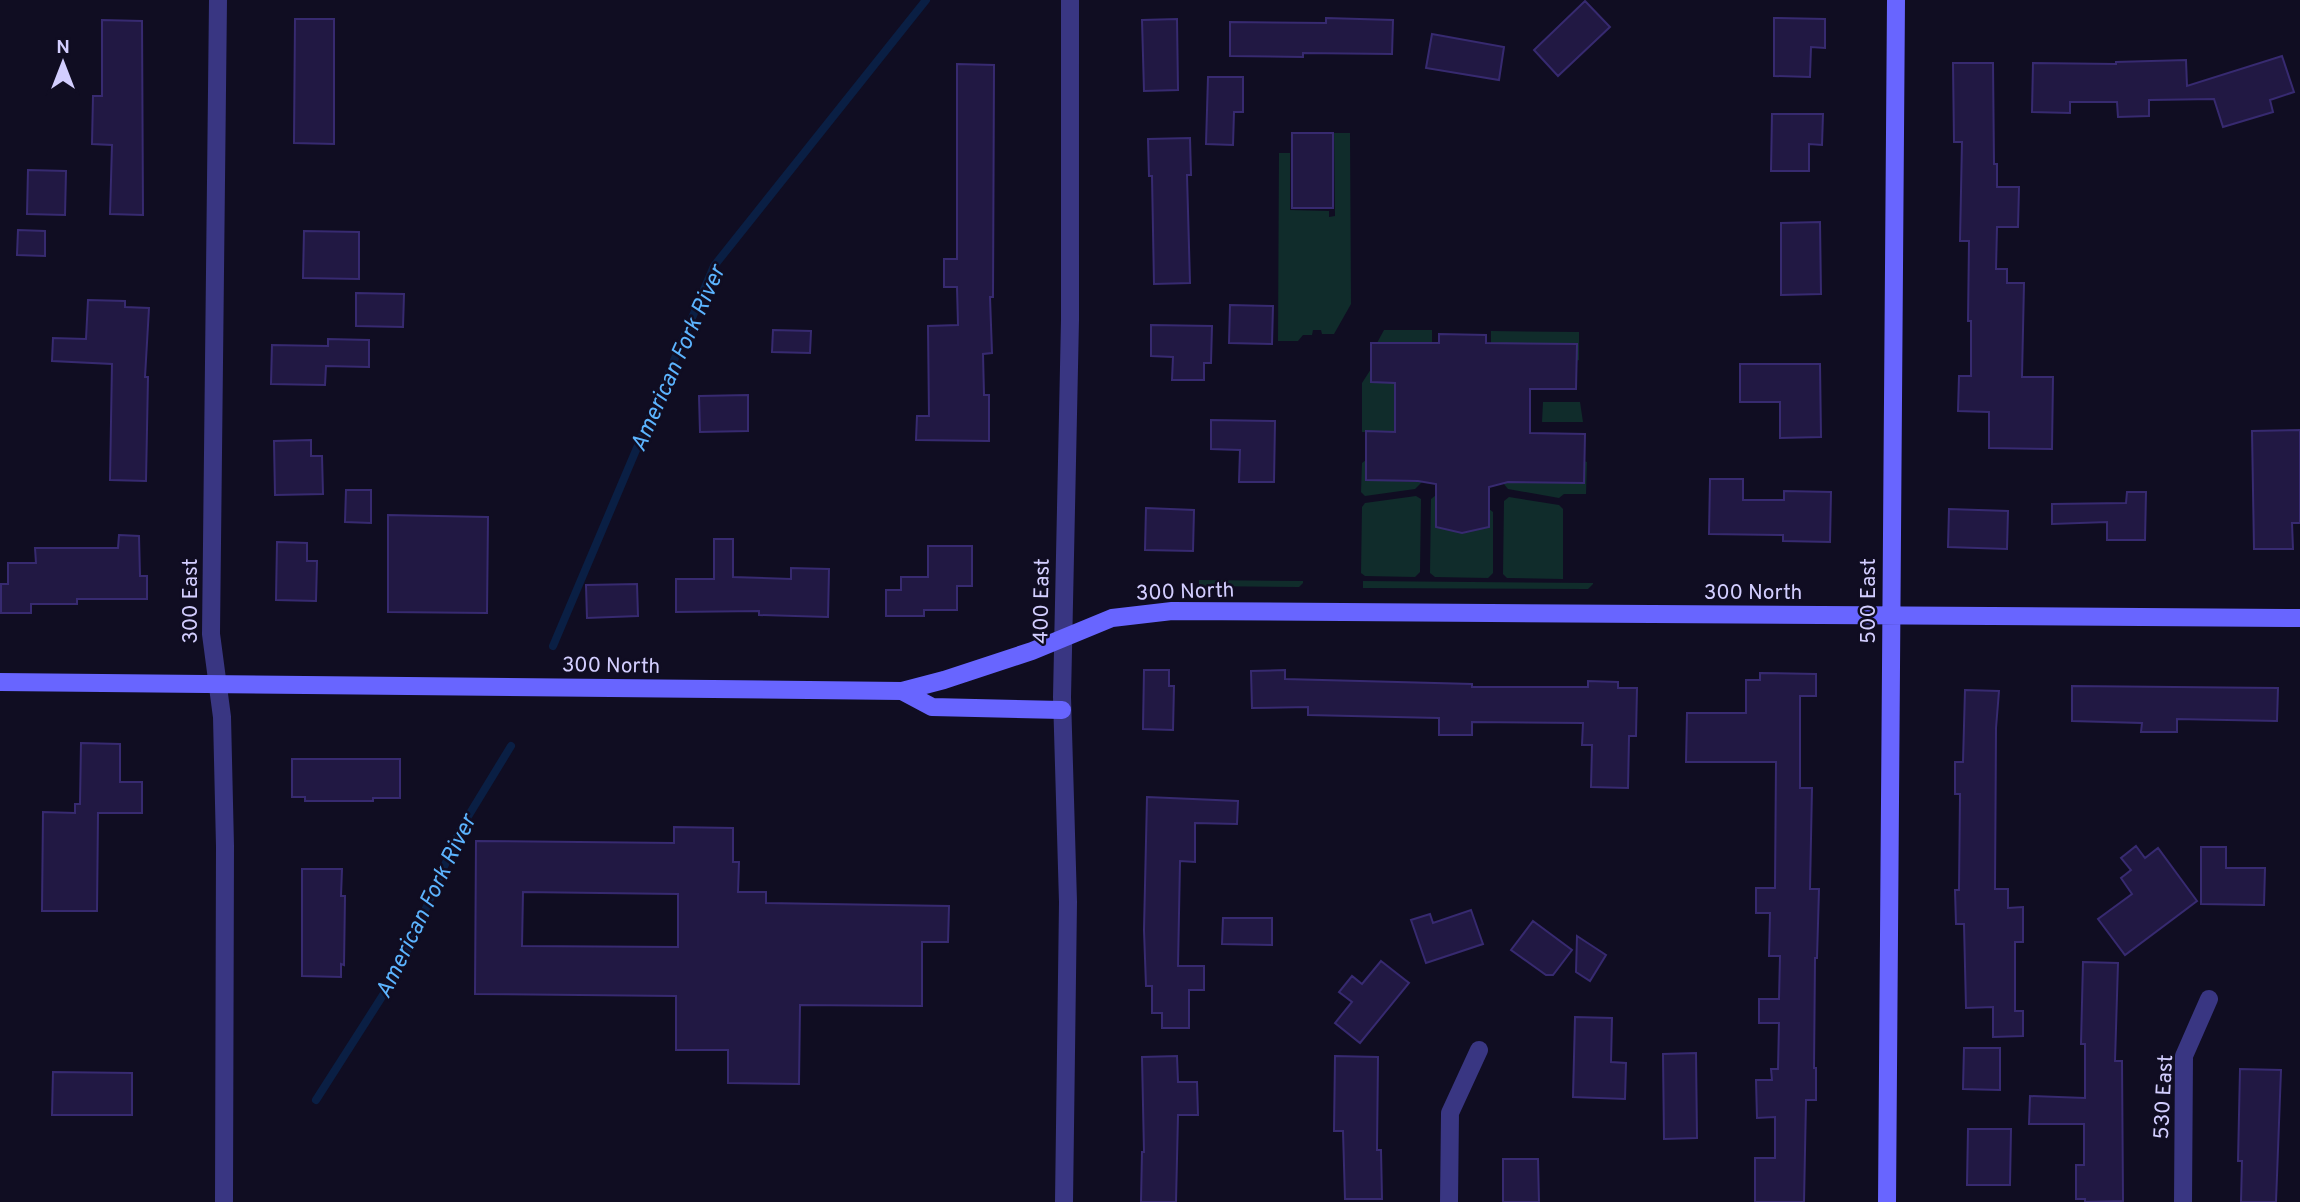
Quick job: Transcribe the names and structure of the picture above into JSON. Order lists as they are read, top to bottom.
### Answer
{
  "streets": {
    "street": [
      "300 North",
      "300 East",
      "400 East",
      "500 East",
      "530 East"
    ]
  },
  "crossings": [
    ["300 North", "300 East"],
    ["300 North", "400 East"],
    ["300 North", "500 East"]
  ],
  "water": ["American Fork River"],
  "north": "top"
}
